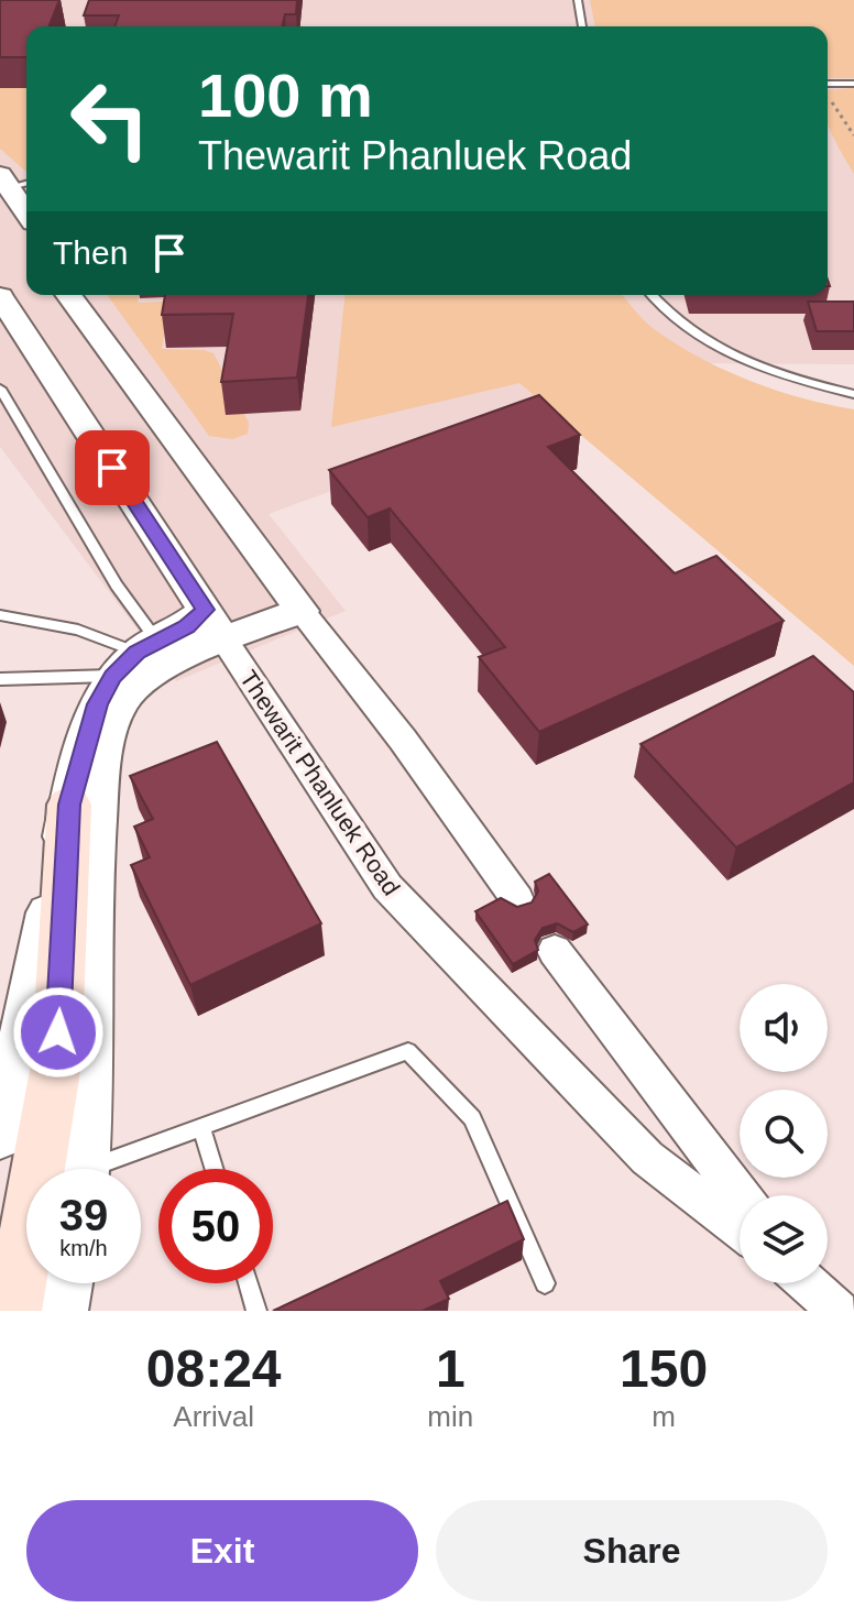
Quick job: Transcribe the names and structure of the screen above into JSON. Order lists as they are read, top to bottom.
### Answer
{
  "streets": {
    "street": ["Thewarit Phanluek Road"]
  },
  "page": {
    "turn": ["100 m", "Thewarit Phanluek Road"],
    "then": "Then",
    "speed": "39 km/h",
    "limit": "50",
    "eta": [
      "08:24",
      "Arrival",
      "1",
      "min",
      "150",
      "m"
    ],
    "buttons": ["Exit", "Share"]
  }
}
